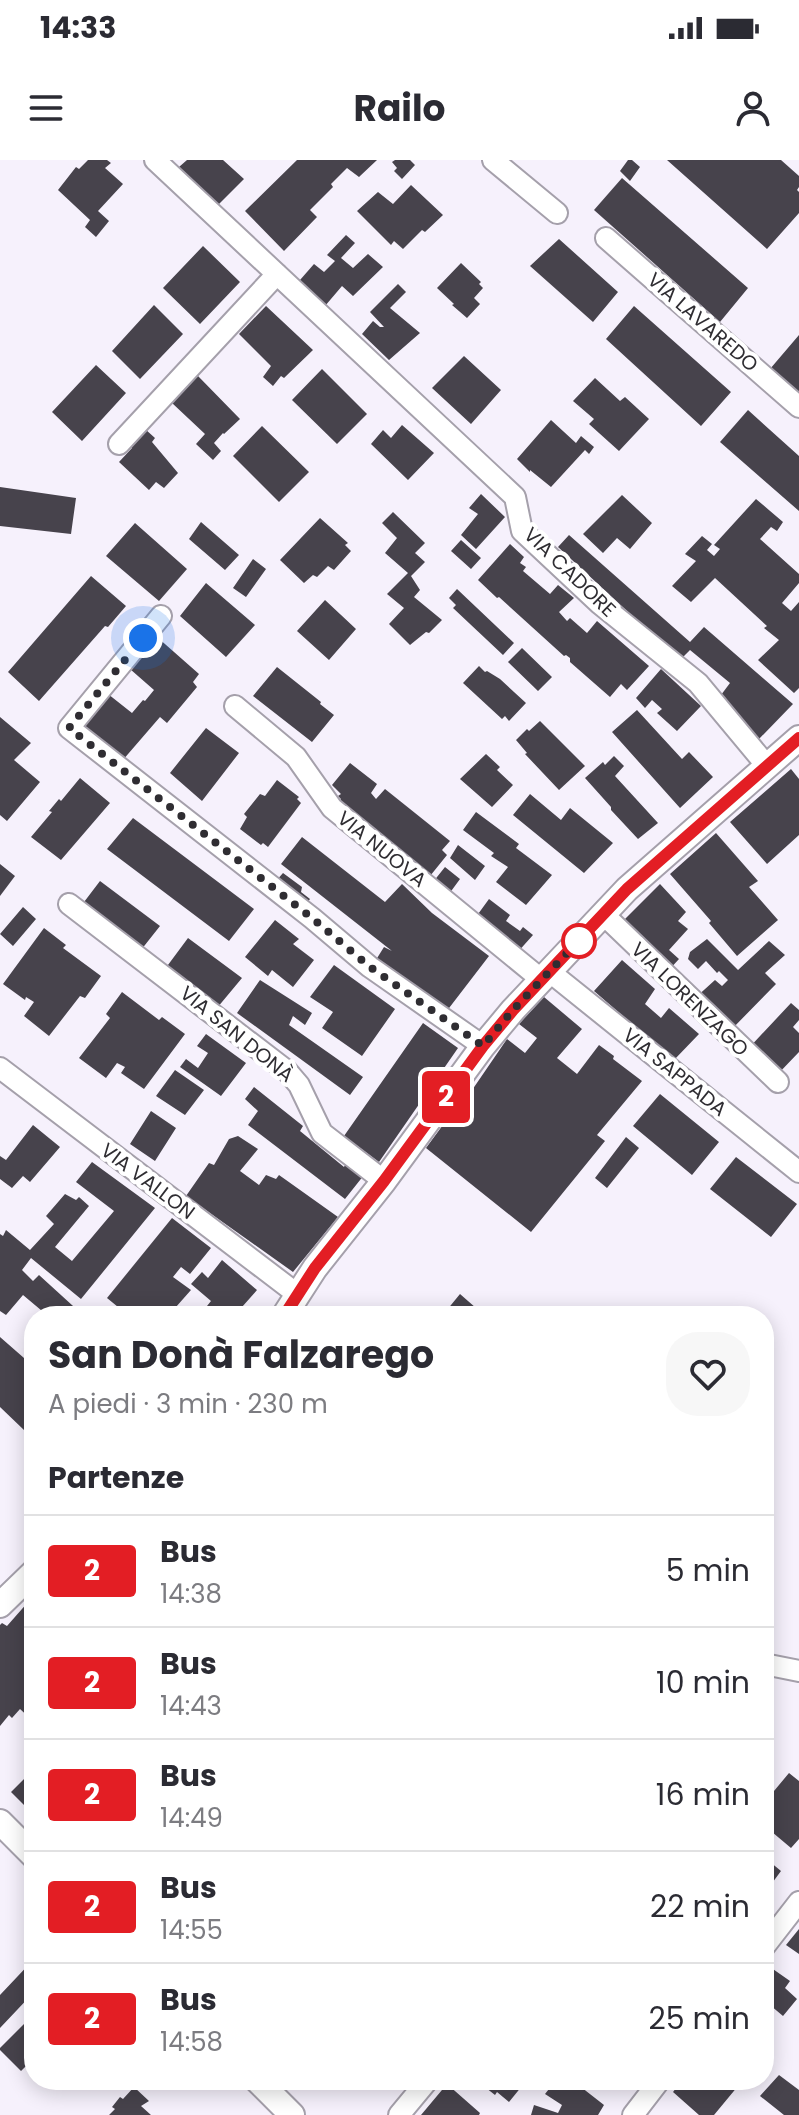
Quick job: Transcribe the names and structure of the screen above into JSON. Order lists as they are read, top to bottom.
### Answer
{
  "streets": {
    "street": [
      "VIA LAVAREDO",
      "VIA CADORE",
      "VIA NUOVA",
      "VIA LORENZAGO",
      "VIA SAN DONÀ",
      "VIA SAPPADA",
      "VIA VALLON"
    ]
  },
  "crossings": [
    ["VIA NUOVA", "VIA SAPPADA"]
  ],
  "lines": ["bus line 2"],
  "page": {
    "status": "14:33",
    "header": "Railo",
    "on_map": "2",
    "heading": [
      ["San Donà Falzarego", "A piedi · 3 min · 230 m"],
      "Partenze"
    ],
    "list": [
      {
        "mark": "2",
        "name": "Bus",
        "note": "14:38",
        "value": "5 min"
      },
      {
        "mark": "2",
        "name": "Bus",
        "note": "14:43",
        "value": "10 min"
      },
      {
        "mark": "2",
        "name": "Bus",
        "note": "14:49",
        "value": "16 min"
      },
      {
        "mark": "2",
        "name": "Bus",
        "note": "14:55",
        "value": "22 min"
      },
      {
        "mark": "2",
        "name": "Bus",
        "note": "14:58",
        "value": "25 min"
      }
    ]
  }
}
